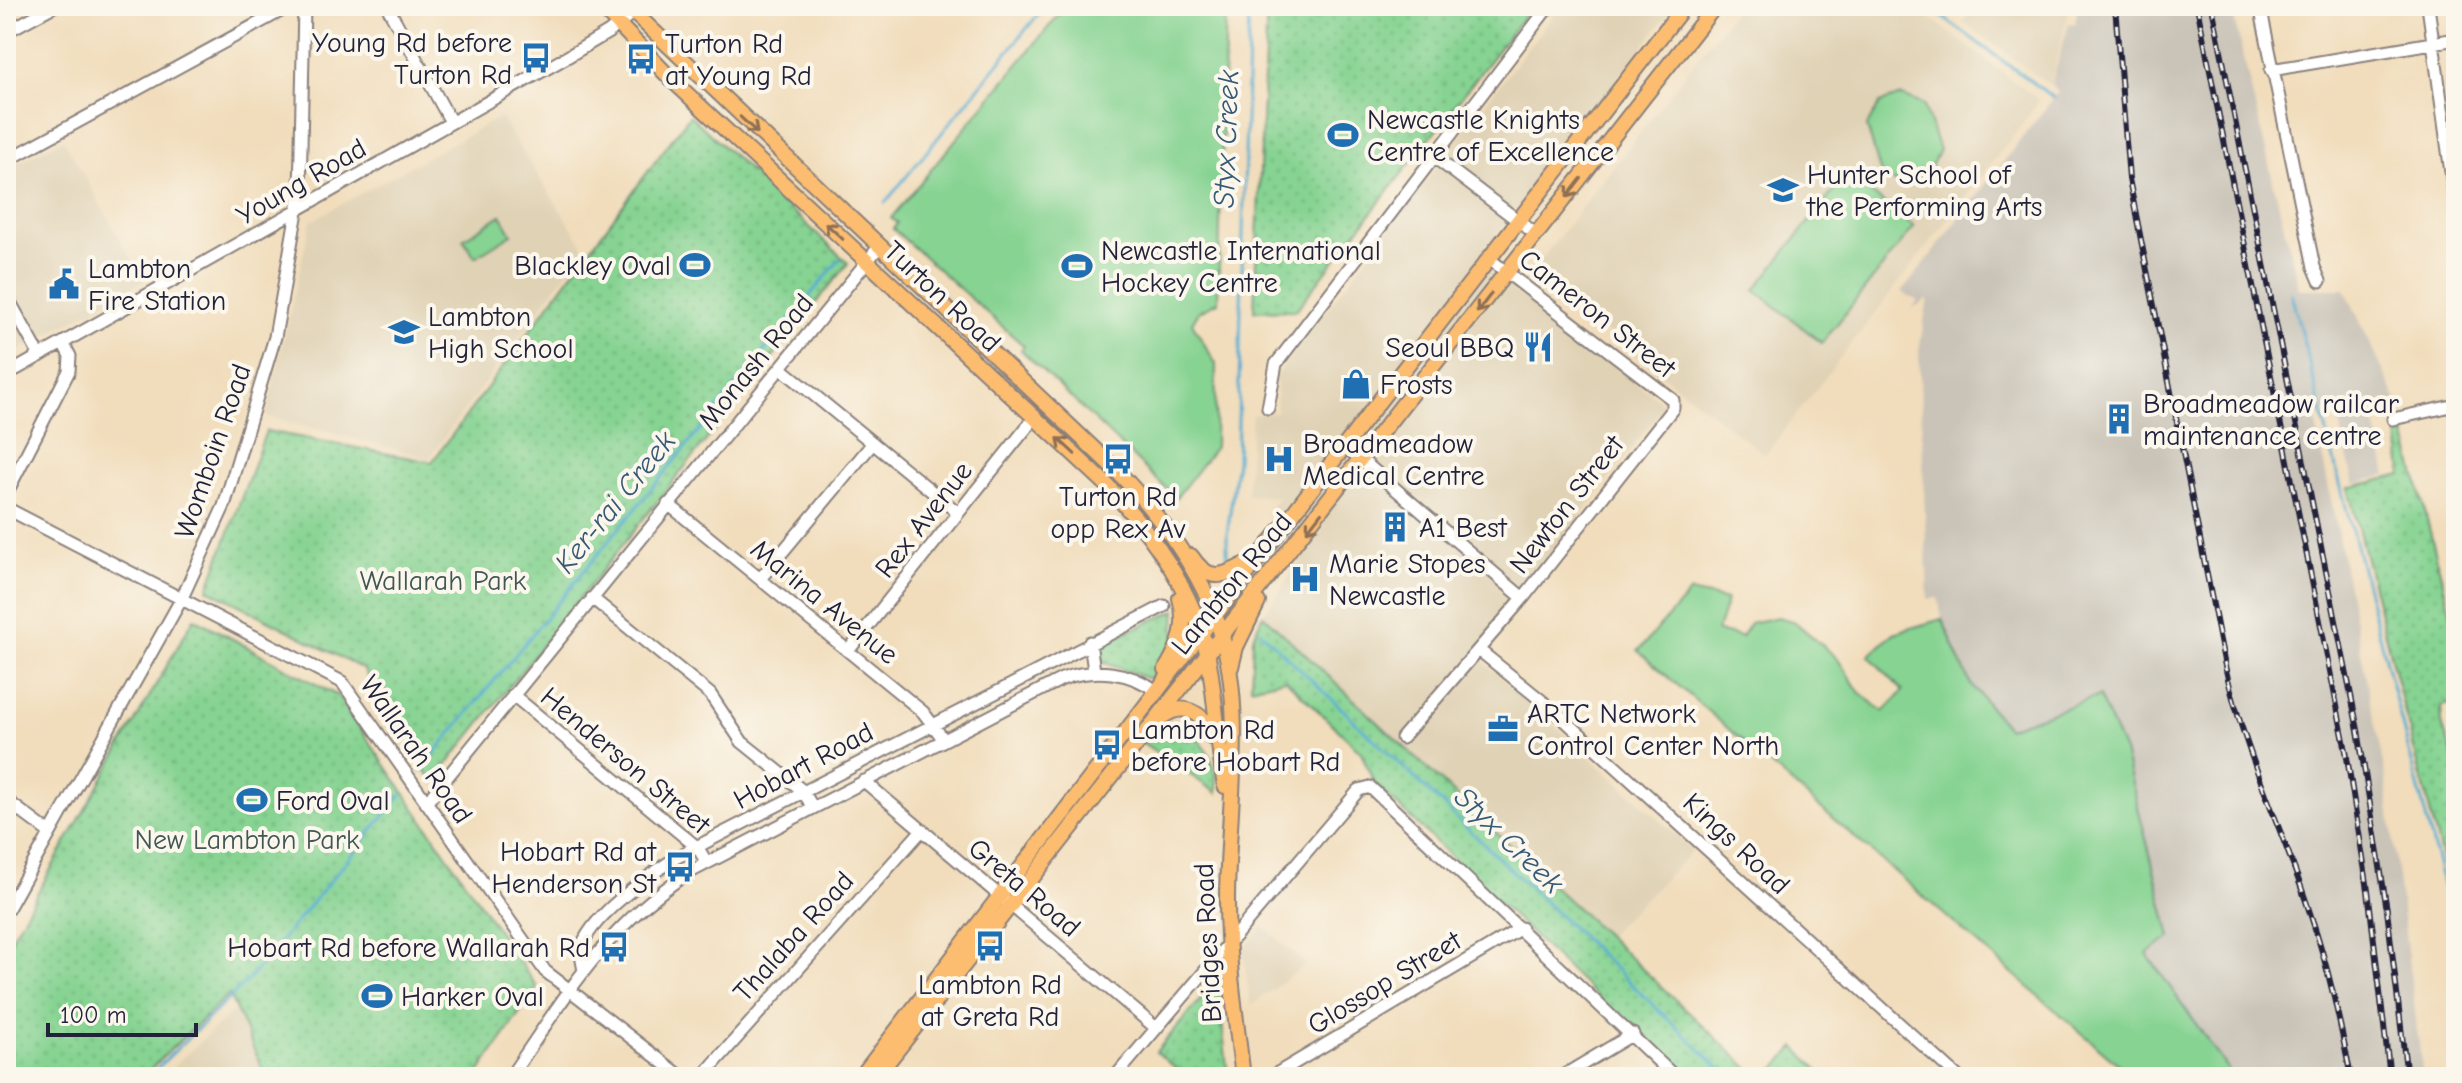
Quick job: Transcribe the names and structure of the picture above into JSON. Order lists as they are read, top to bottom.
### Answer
{
  "streets": {
    "main road": ["Turton Road", "Lambton Road", "Bridges Road"],
    "street": [
      "Young Road",
      "Cameron Street",
      "Monash Road",
      "Womboin Road",
      "Newton Street",
      "Rex Avenue",
      "Marina Avenue",
      "Wallarah Road",
      "Henderson Street",
      "Hobart Road",
      "Kings Road",
      "Greta Road",
      "Thalaba Road",
      "Glossop Street"
    ]
  },
  "crossings": [
    ["Young Road", "Turton Road"],
    ["Young Road", "Womboin Road"],
    ["Turton Road", "Monash Road"],
    ["Turton Road", "Rex Avenue"],
    ["Turton Road", "Lambton Road"],
    ["Turton Road", "Bridges Road"],
    ["Cameron Street", "Newton Street"],
    ["Cameron Street", "Lambton Road"],
    ["Monash Road", "Marina Avenue"],
    ["Monash Road", "Wallarah Road"],
    ["Monash Road", "Henderson Street"],
    ["Womboin Road", "Wallarah Road"],
    ["Newton Street", "Kings Road"],
    ["Rex Avenue", "Marina Avenue"],
    ["Lambton Road", "Hobart Road"],
    ["Lambton Road", "Greta Road"],
    ["Lambton Road", "Bridges Road"],
    ["Marina Avenue", "Hobart Road"],
    ["Wallarah Road", "Hobart Road"],
    ["Henderson Street", "Hobart Road"],
    ["Hobart Road", "Greta Road"],
    ["Greta Road", "Thalaba Road"]
  ],
  "water": ["Styx Creek", "Ker-rai Creek"],
  "parks": ["Wallarah Park", "New Lambton Park"],
  "places": {
    "bus stop": [
      "Young Rd before Turton Rd",
      "Turton Rd at Young Rd",
      "Turton Rd opp Rex Av",
      "Lambton Rd before Hobart Rd",
      "Hobart Rd at Henderson St",
      "Lambton Rd at Greta Rd",
      "Hobart Rd before Wallarah Rd"
    ],
    "sports": [
      "Newcastle Knights Centre of Excellence",
      "Blackley Oval",
      "Newcastle International Hockey Centre",
      "Ford Oval",
      "Harker Oval"
    ],
    "school or university": ["Hunter School of the Performing Arts", "Lambton High School"],
    "public building": ["Lambton Fire Station"],
    "restaurant": ["Seoul BBQ"],
    "shop": ["Frosts"],
    "building": ["Broadmeadow railcar maintenance centre", "A1 Best"],
    "hospital": ["Broadmeadow Medical Centre", "Marie Stopes Newcastle"],
    "office": ["ARTC Network Control Center North"]
  },
  "scale_bar": "100 m"
}
